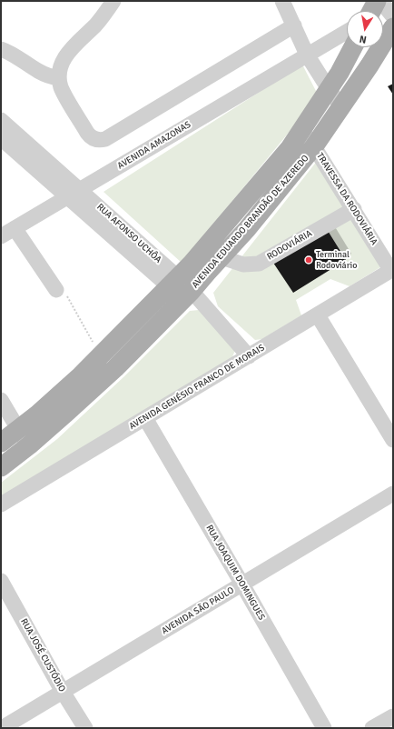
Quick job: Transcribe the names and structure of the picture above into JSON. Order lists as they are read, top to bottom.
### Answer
{
  "streets": {
    "main road": ["AVENIDA EDUARDO BRANDÃO DE AZEREDO"],
    "street": [
      "AVENIDA AMAZONAS",
      "TRAVESSA DA RODOVIÁRIA",
      "RUA AFONSO UCHÔA",
      "RODOVIÁRIA",
      "AVENIDA GENÉSIO FRANCO DE MORAIS",
      "RUA JOAQUIM DOMINGUES",
      "AVENIDA SÃO PAULO",
      "RUA JOSÉ CUSTÓDIO"
    ]
  },
  "crossings": [
    ["AVENIDA AMAZONAS", "RUA AFONSO UCHÔA"],
    ["TRAVESSA DA RODOVIÁRIA", "AVENIDA EDUARDO BRANDÃO DE AZEREDO"],
    ["TRAVESSA DA RODOVIÁRIA", "RODOVIÁRIA"],
    ["TRAVESSA DA RODOVIÁRIA", "AVENIDA GENÉSIO FRANCO DE MORAIS"],
    ["AVENIDA EDUARDO BRANDÃO DE AZEREDO", "RUA AFONSO UCHÔA"],
    ["AVENIDA EDUARDO BRANDÃO DE AZEREDO", "RODOVIÁRIA"],
    ["RUA AFONSO UCHÔA", "AVENIDA GENÉSIO FRANCO DE MORAIS"],
    ["AVENIDA GENÉSIO FRANCO DE MORAIS", "RUA JOAQUIM DOMINGUES"],
    ["RUA JOAQUIM DOMINGUES", "AVENIDA SÃO PAULO"],
    ["AVENIDA SÃO PAULO", "RUA JOSÉ CUSTÓDIO"]
  ],
  "places": ["Terminal Rodoviário"],
  "north": "bottom"
}
